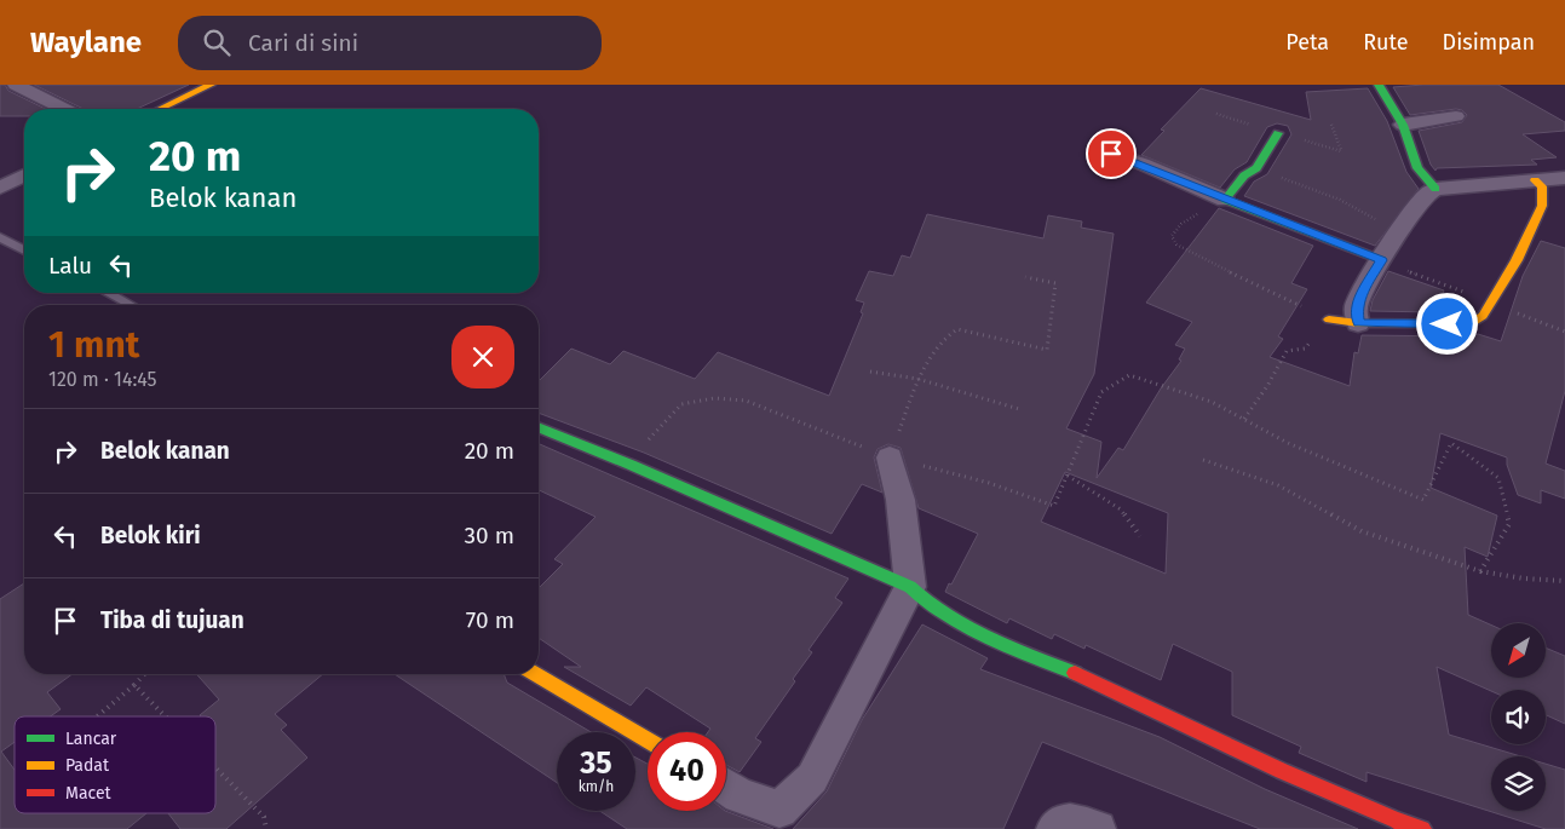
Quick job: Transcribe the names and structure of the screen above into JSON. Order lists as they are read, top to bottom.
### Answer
{
  "legend": ["Lancar", "Padat", "Macet"],
  "north": "bottom left",
  "page": {
    "header": "Waylane",
    "search": "Cari di sini",
    "nav": ["Peta", "Rute", "Disimpan"],
    "turn": ["20 m", "Belok kanan"],
    "then": "Lalu",
    "heading": ["1 mnt", "120 m · 14:45"],
    "list": [
      {
        "name": "Belok kanan",
        "value": "20 m"
      },
      {
        "name": "Belok kiri",
        "value": "30 m"
      },
      {
        "name": "Tiba di tujuan",
        "value": "70 m"
      }
    ],
    "speed": "35 km/h",
    "limit": "40"
  }
}
